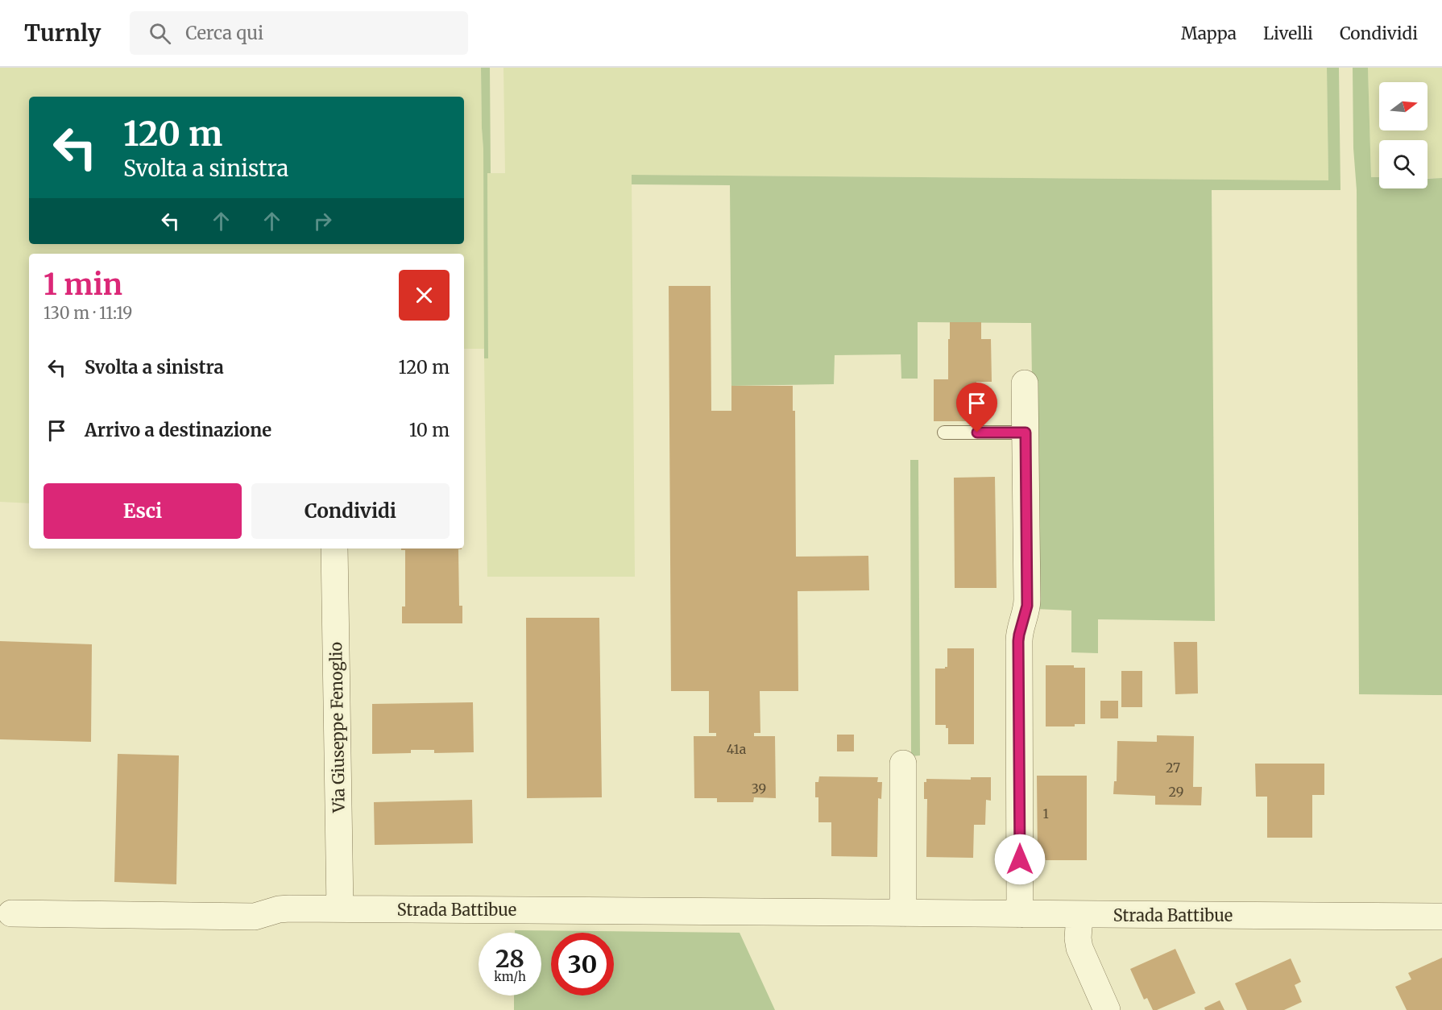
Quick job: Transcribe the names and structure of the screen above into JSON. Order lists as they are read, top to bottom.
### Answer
{
  "streets": {
    "street": ["Via Giuseppe Fenoglio", "Strada Battibue"]
  },
  "crossings": [
    ["Via Giuseppe Fenoglio", "Strada Battibue"]
  ],
  "house_numbers": [
    "41a",
    "27",
    "39",
    "29",
    "1"
  ],
  "north": "right",
  "page": {
    "header": "Turnly",
    "search": "Cerca qui",
    "nav": ["Mappa", "Livelli", "Condividi"],
    "turn": ["120 m", "Svolta a sinistra"],
    "heading": ["1 min", "130 m · 11:19"],
    "list": [
      {
        "name": "Svolta a sinistra",
        "value": "120 m"
      },
      {
        "name": "Arrivo a destinazione",
        "value": "10 m"
      }
    ],
    "buttons": ["Esci", "Condividi"],
    "speed": "28 km/h",
    "limit": "30"
  }
}
